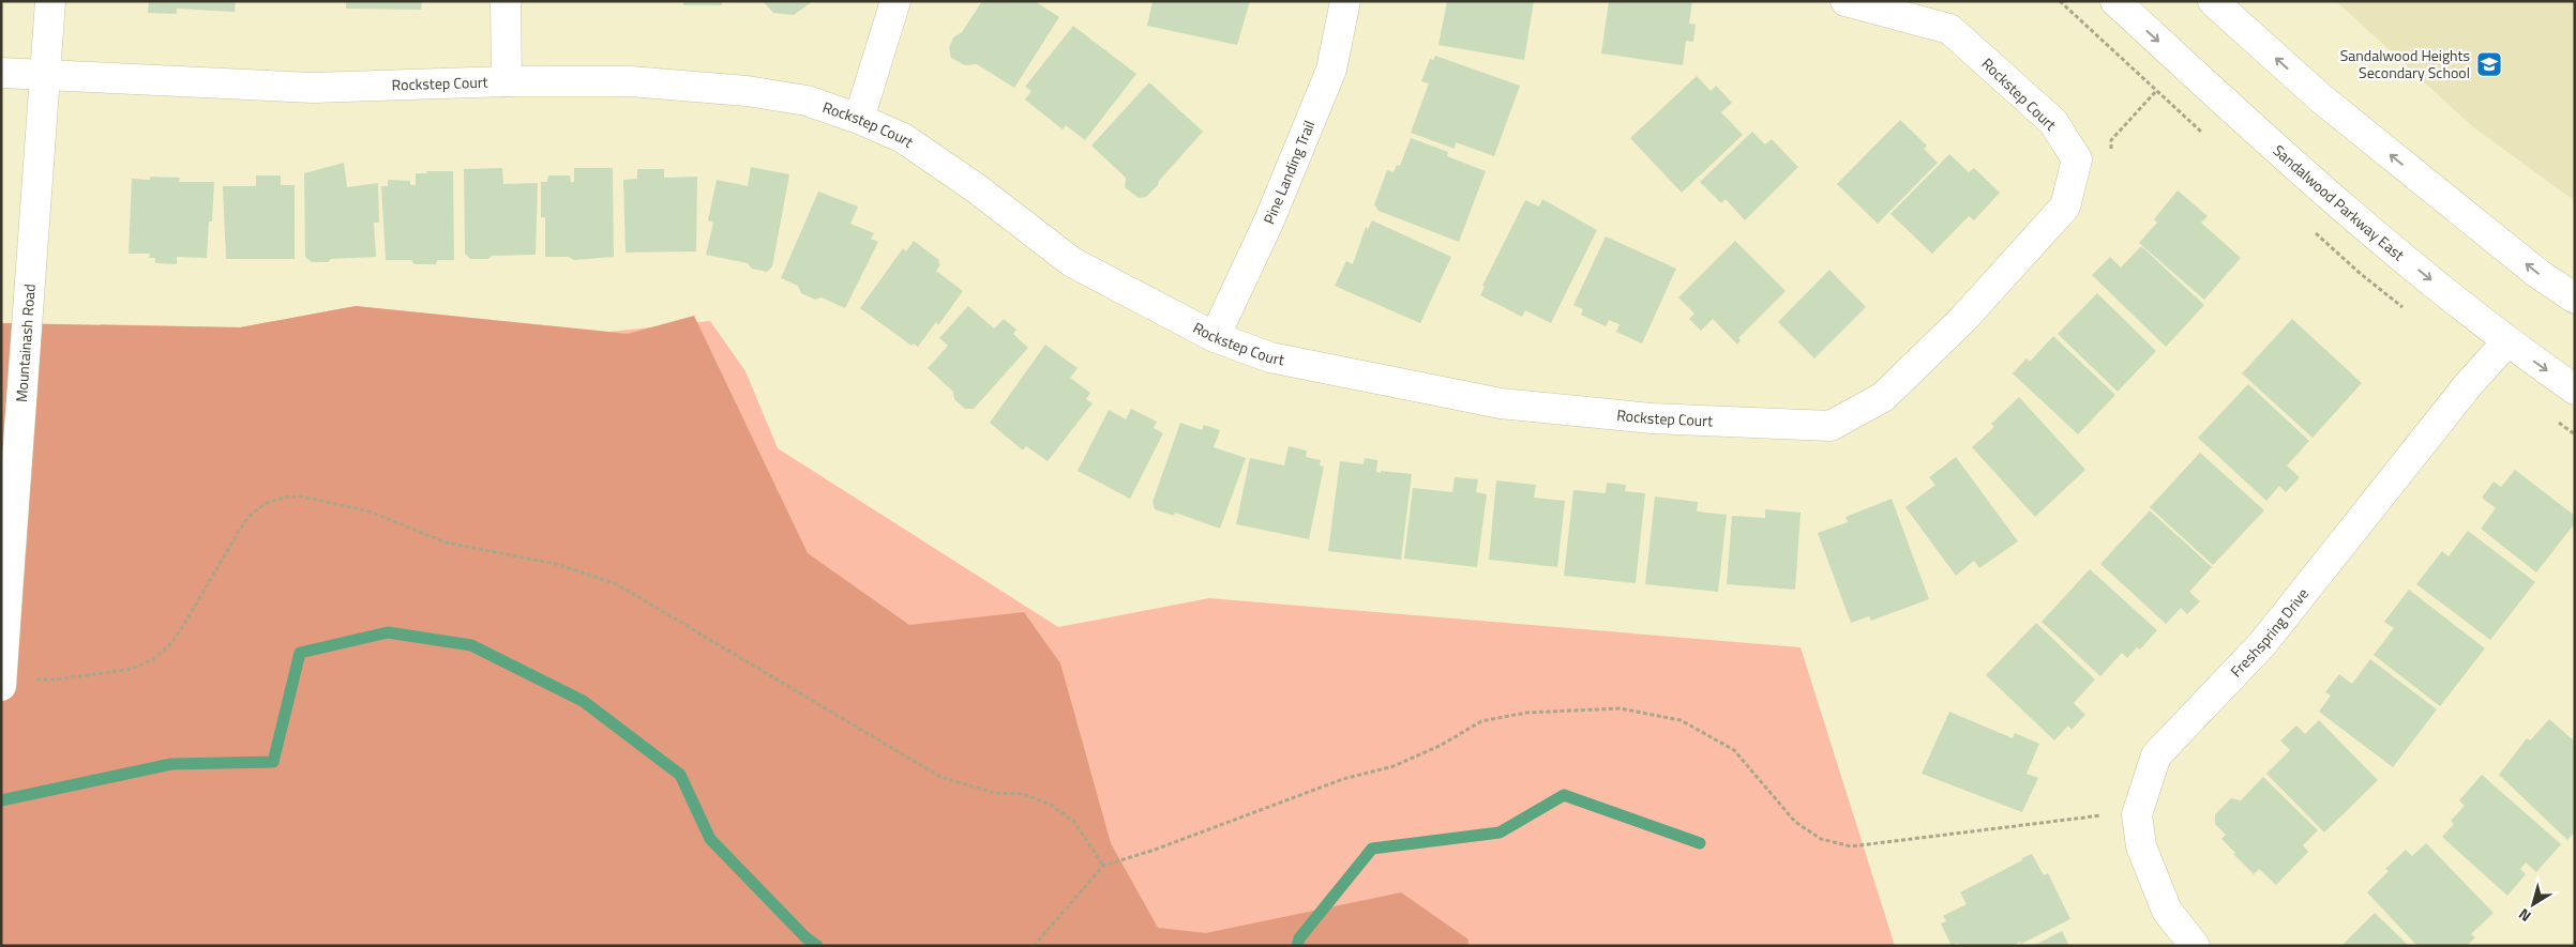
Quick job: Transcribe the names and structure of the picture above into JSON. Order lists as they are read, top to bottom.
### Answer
{
  "streets": {
    "street": [
      "Rockstep Court",
      "Pine Landing Trail",
      "Sandalwood Parkway East",
      "Mountainash Road",
      "Freshspring Drive"
    ]
  },
  "crossings": [
    ["Rockstep Court", "Pine Landing Trail"],
    ["Rockstep Court", "Mountainash Road"],
    ["Sandalwood Parkway East", "Freshspring Drive"]
  ],
  "places": {
    "school or university": ["Sandalwood Heights Secondary School"]
  },
  "north": "bottom left"
}
